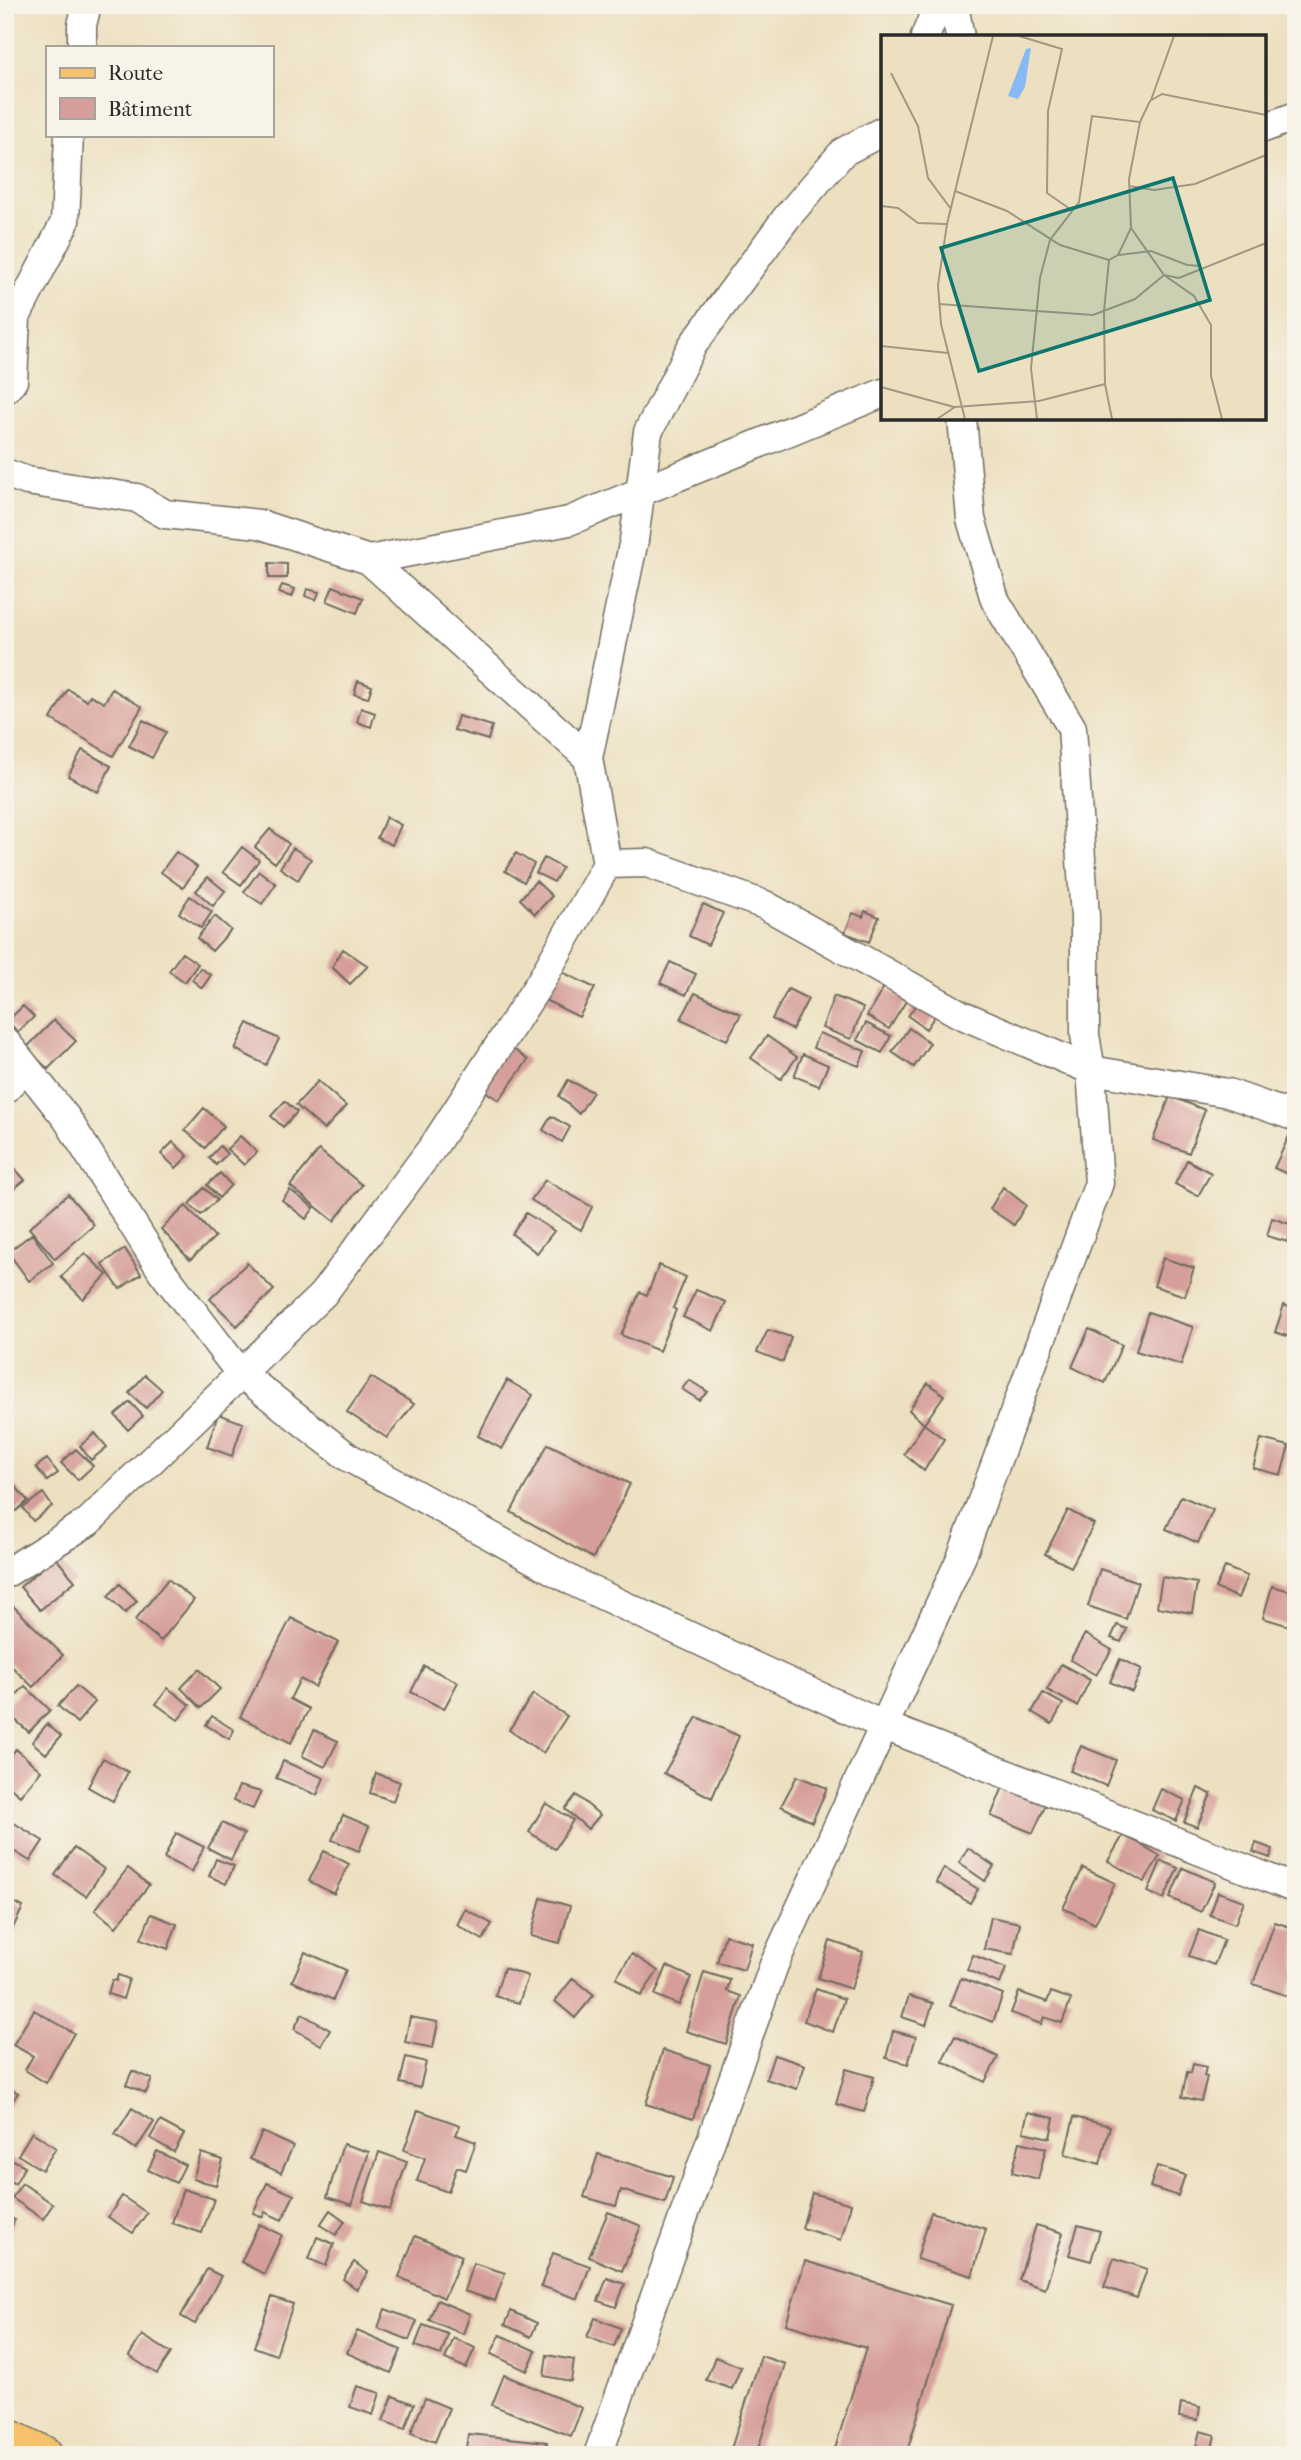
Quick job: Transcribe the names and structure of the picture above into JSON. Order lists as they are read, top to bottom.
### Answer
{
  "legend": ["Route", "Bâtiment"]
}
